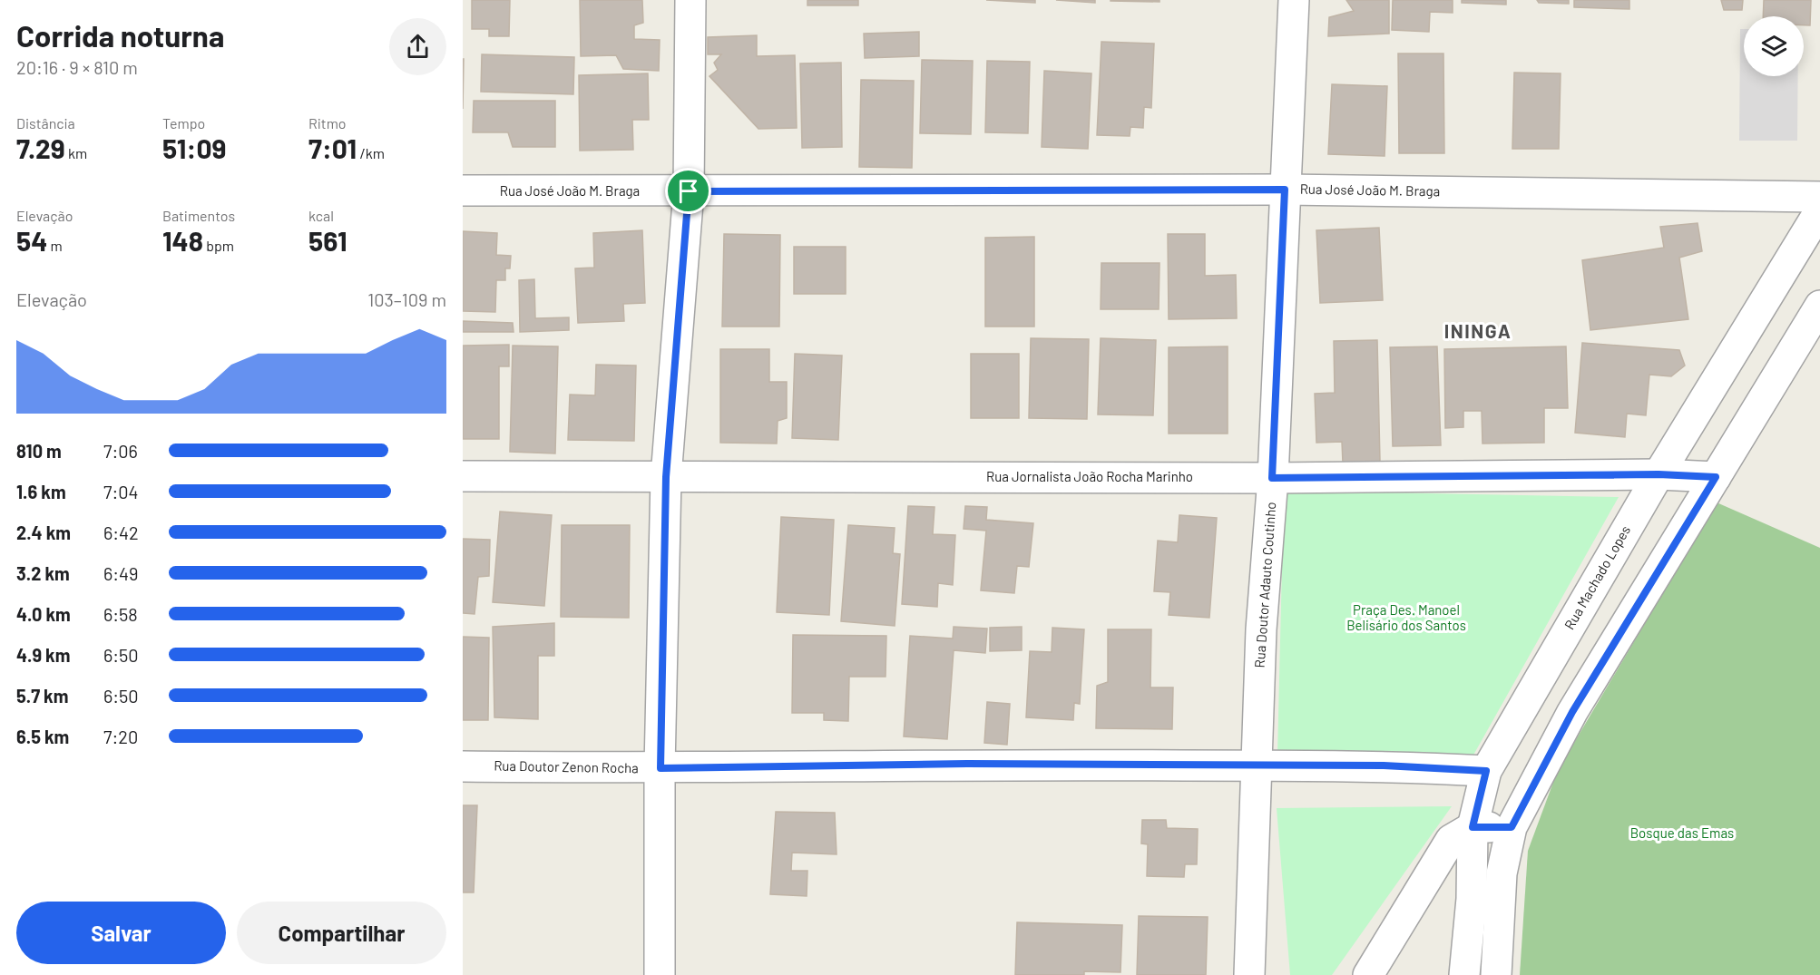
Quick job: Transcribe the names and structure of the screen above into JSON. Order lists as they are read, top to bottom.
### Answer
{
  "streets": {
    "street": [
      "Rua José João M. Braga",
      "Rua Jornalista João Rocha Marinho",
      "Rua Machado Lopes",
      "Rua Doutor Adauto Coutinho",
      "Rua Doutor Zenon Rocha"
    ]
  },
  "crossings": [
    ["Rua José João M. Braga", "Rua Doutor Adauto Coutinho"],
    ["Rua Jornalista João Rocha Marinho", "Rua Machado Lopes"],
    ["Rua Jornalista João Rocha Marinho", "Rua Doutor Adauto Coutinho"],
    ["Rua Machado Lopes", "Rua Doutor Zenon Rocha"],
    ["Rua Doutor Adauto Coutinho", "Rua Doutor Zenon Rocha"]
  ],
  "districts": ["ININGA"],
  "parks": ["Praça Des. Manoel Belisário dos Santos", "Bosque das Emas"],
  "page": {
    "heading": ["Corrida noturna", "20:16 · 9 × 810 m"],
    "stats": [
      ["Distância", "7.29 km"],
      ["Tempo", "51:09"],
      ["Ritmo", "7:01 /km"],
      ["Elevação", "54 m"],
      ["Batimentos", "148 bpm"],
      ["kcal", "561"]
    ],
    "chart": ["Elevação", "103–109 m"],
    "list": [
      {
        "name": "810 m",
        "note": "7:06"
      },
      {
        "name": "1.6 km",
        "note": "7:04"
      },
      {
        "name": "2.4 km",
        "note": "6:42"
      },
      {
        "name": "3.2 km",
        "note": "6:49"
      },
      {
        "name": "4.0 km",
        "note": "6:58"
      },
      {
        "name": "4.9 km",
        "note": "6:50"
      },
      {
        "name": "5.7 km",
        "note": "6:50"
      },
      {
        "name": "6.5 km",
        "note": "7:20"
      }
    ],
    "buttons": ["Salvar", "Compartilhar"]
  }
}
